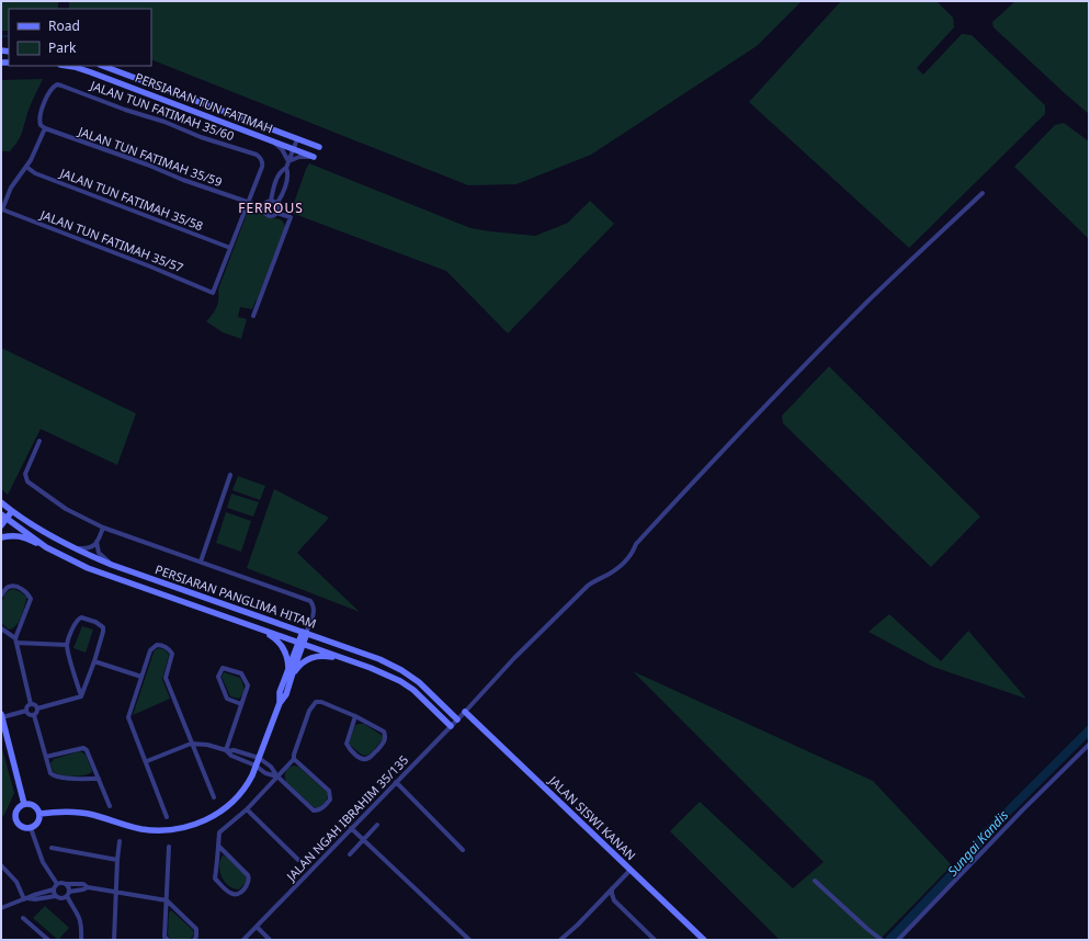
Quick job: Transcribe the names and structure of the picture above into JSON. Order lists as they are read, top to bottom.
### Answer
{
  "streets": {
    "street": [
      "PERSIARAN TUN FATIMAH",
      "JALAN TUN FATIMAH 35/60",
      "JALAN TUN FATIMAH 35/59",
      "JALAN TUN FATIMAH 35/58",
      "JALAN TUN FATIMAH 35/57",
      "PERSIARAN PANGLIMA HITAM",
      "JALAN NGAH IBRAHIM 35/135",
      "JALAN SISWI KANAN"
    ]
  },
  "crossings": [
    ["JALAN TUN FATIMAH 35/60", "JALAN TUN FATIMAH 35/59"],
    ["JALAN TUN FATIMAH 35/58", "JALAN TUN FATIMAH 35/57"],
    ["PERSIARAN PANGLIMA HITAM", "JALAN NGAH IBRAHIM 35/135"],
    ["JALAN NGAH IBRAHIM 35/135", "JALAN SISWI KANAN"]
  ],
  "districts": ["FERROUS"],
  "water": ["Sungai Kandis"],
  "legend": ["Road", "Park"]
}
